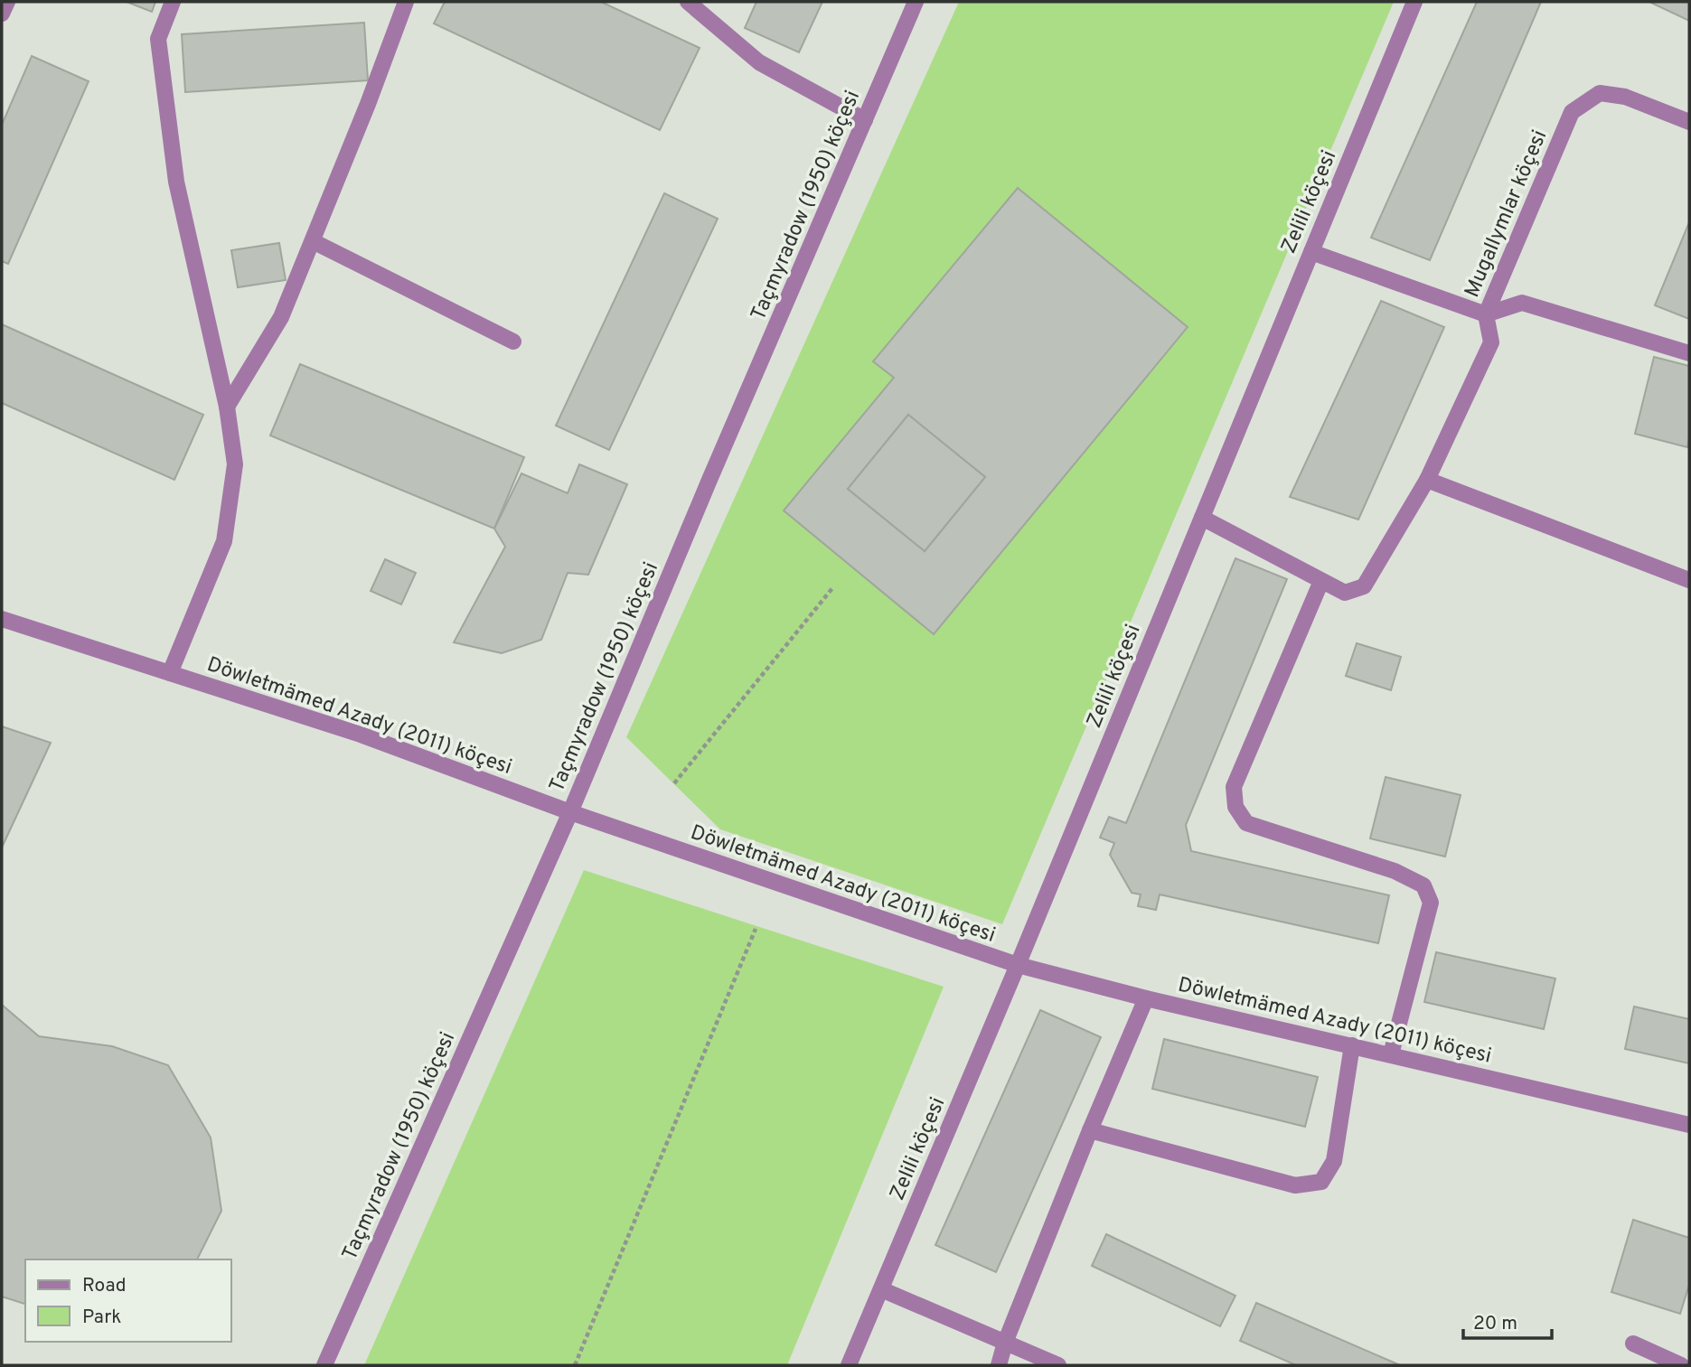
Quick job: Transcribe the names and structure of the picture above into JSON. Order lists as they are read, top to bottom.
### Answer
{
  "streets": {
    "street": [
      "Zelili köçesi",
      "Taçmyradow (1950) köçesi",
      "Mugallymlar köçesi",
      "Döwletmämed Azady (2011) köçesi"
    ]
  },
  "crossings": [
    ["Zelili köçesi", "Mugallymlar köçesi"],
    ["Zelili köçesi", "Döwletmämed Azady (2011) köçesi"],
    ["Taçmyradow (1950) köçesi", "Döwletmämed Azady (2011) köçesi"]
  ],
  "legend": ["Road", "Park"],
  "scale_bar": "20 m"
}
